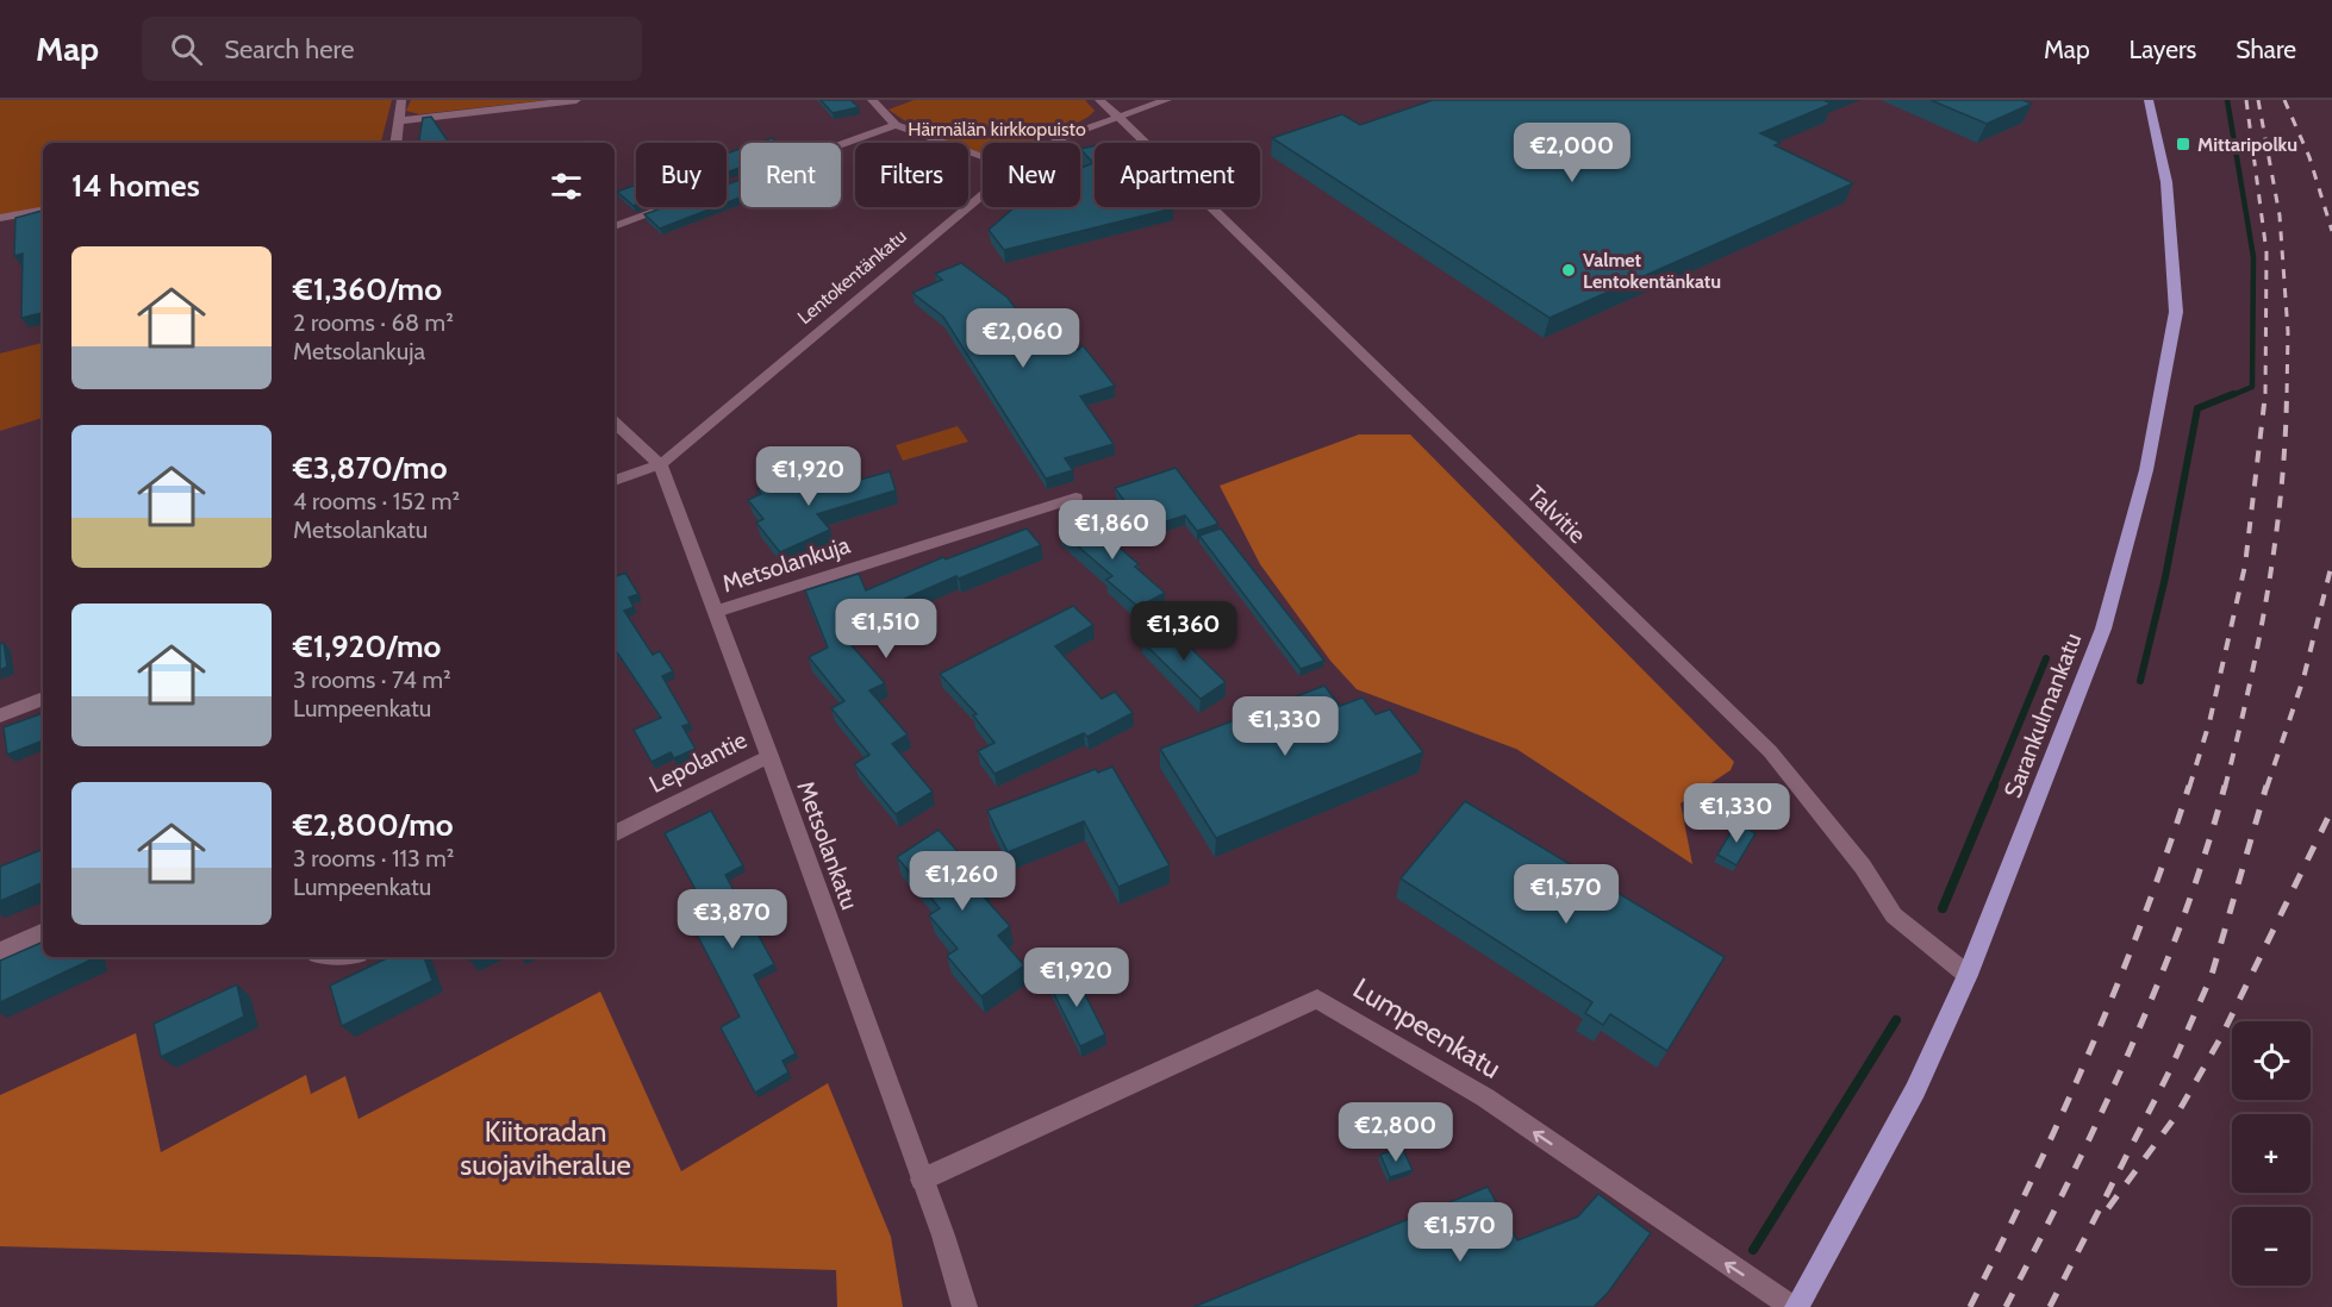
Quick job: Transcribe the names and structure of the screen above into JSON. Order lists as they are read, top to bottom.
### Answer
{
  "streets": {
    "main road": ["Sarankulmankatu"],
    "street": [
      "Lentokentänkatu",
      "Talvitie",
      "Metsolankuja",
      "Lepolantie",
      "Metsolankatu",
      "Lumpeenkatu"
    ]
  },
  "crossings": [
    ["Lentokentänkatu", "Talvitie"],
    ["Lentokentänkatu", "Metsolankatu"],
    ["Talvitie", "Sarankulmankatu"],
    ["Metsolankuja", "Metsolankatu"],
    ["Sarankulmankatu", "Lumpeenkatu"],
    ["Lepolantie", "Metsolankatu"],
    ["Metsolankatu", "Lumpeenkatu"]
  ],
  "one_way": ["Lumpeenkatu"],
  "parks": ["Härmälän kirkkopuisto", "Kiitoradan suojaviheralue"],
  "places": {
    "transit": ["Mittaripolku"],
    "other": ["Valmet Lentokentänkatu"]
  },
  "page": {
    "header": "Map",
    "search": "Search here",
    "nav": ["Map", "Layers", "Share"],
    "price": [
      "€2,000",
      "€2,060",
      "€1,920",
      "€1,860",
      "€1,510",
      "€1,360",
      "€1,330",
      "€1,330",
      "€1,260",
      "€1,570",
      "€3,870",
      "€1,920",
      "€2,800",
      "€1,570"
    ],
    "chip": [
      "Buy",
      "Rent",
      "Filters",
      "New",
      "Apartment"
    ],
    "heading": "14 homes",
    "list": [
      {
        "name": "€1,360/mo",
        "note": "2 rooms · 68 m² · Metsolankuja"
      },
      {
        "name": "€3,870/mo",
        "note": "4 rooms · 152 m² · Metsolankatu"
      },
      {
        "name": "€1,920/mo",
        "note": "3 rooms · 74 m² · Lumpeenkatu"
      },
      {
        "name": "€2,800/mo",
        "note": "3 rooms · 113 m² · Lumpeenkatu"
      }
    ],
    "map_buttons": ["+", "−"]
  }
}
